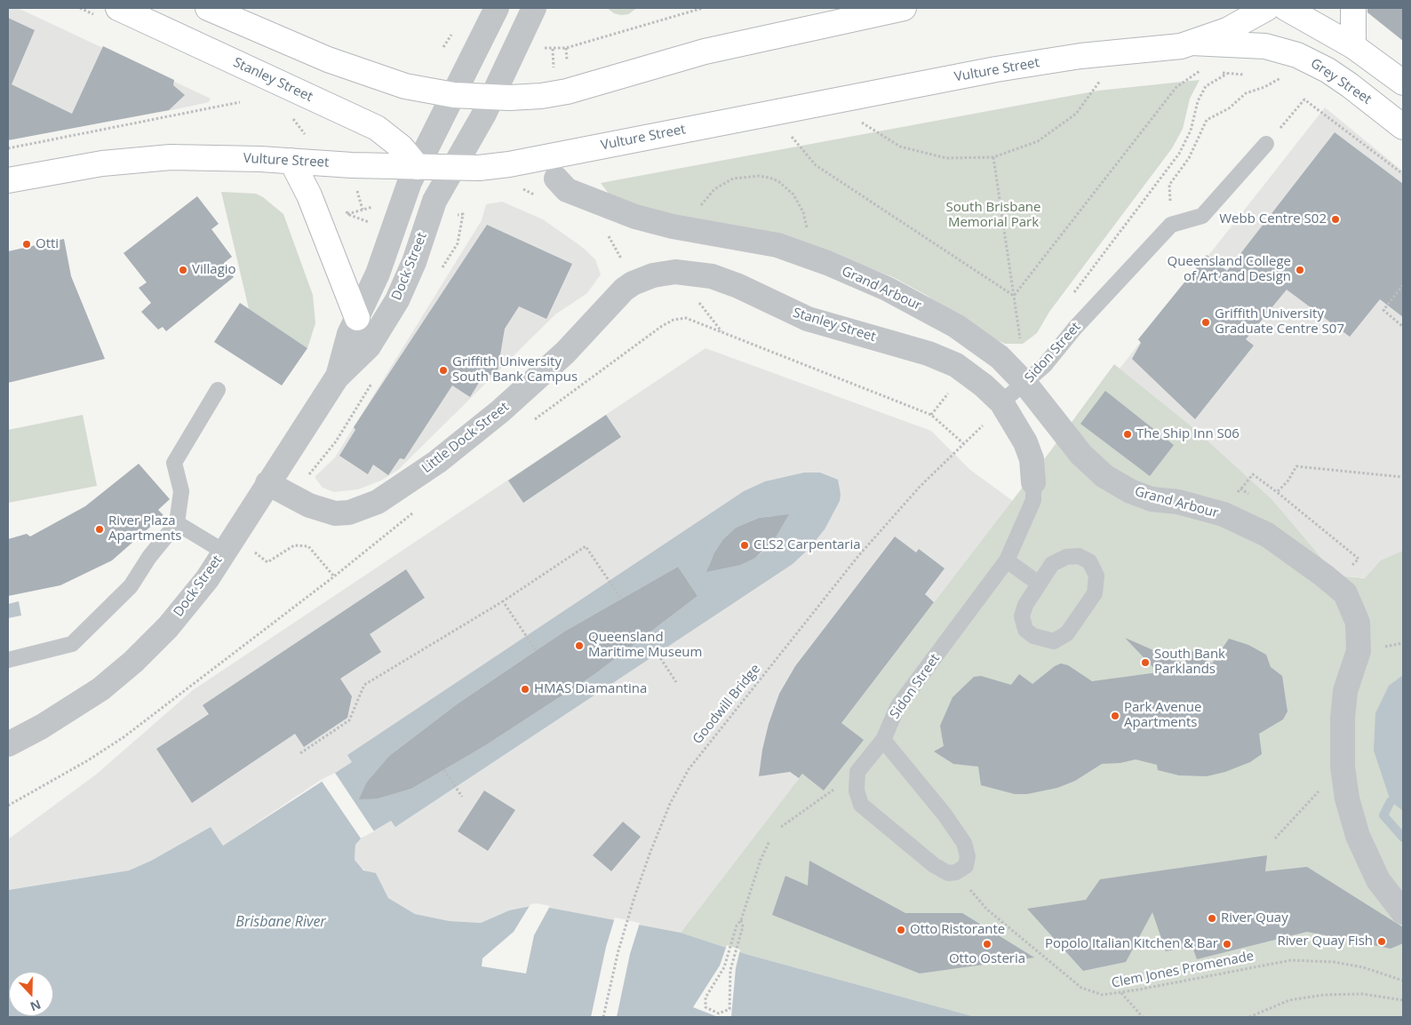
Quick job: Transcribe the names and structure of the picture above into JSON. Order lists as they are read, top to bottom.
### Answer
{
  "streets": {
    "main road": ["Vulture Street", "Stanley Street", "Grey Street"],
    "street": [
      "Dock Street",
      "Grand Arbour",
      "Sidon Street",
      "Little Dock Street"
    ],
    "path": ["Goodwill Bridge", "Clem Jones Promenade"]
  },
  "crossings": [
    ["Vulture Street", "Stanley Street"],
    ["Vulture Street", "Grey Street"],
    ["Vulture Street", "Dock Street"],
    ["Stanley Street", "Dock Street"],
    ["Stanley Street", "Sidon Street"],
    ["Stanley Street", "Little Dock Street"],
    ["Stanley Street", "Goodwill Bridge"],
    ["Dock Street", "Little Dock Street"],
    ["Grand Arbour", "Sidon Street"],
    ["Sidon Street", "Goodwill Bridge"]
  ],
  "water": ["Brisbane River"],
  "parks": ["South Brisbane Memorial Park"],
  "places": [
    "Webb Centre S02",
    "Otti",
    "Villagio",
    "Queensland College of Art and Design",
    "Griffith University Graduate Centre S07",
    "Griffith University South Bank Campus",
    "The Ship Inn S06",
    "River Plaza Apartments",
    "CLS2 Carpentaria",
    "Queensland Maritime Museum",
    "South Bank Parklands",
    "HMAS Diamantina",
    "Park Avenue Apartments",
    "River Quay",
    "Otto Ristorante",
    "River Quay Fish",
    "Otto Osteria",
    "Popolo Italian Kitchen & Bar"
  ],
  "north": "bottom"
}
